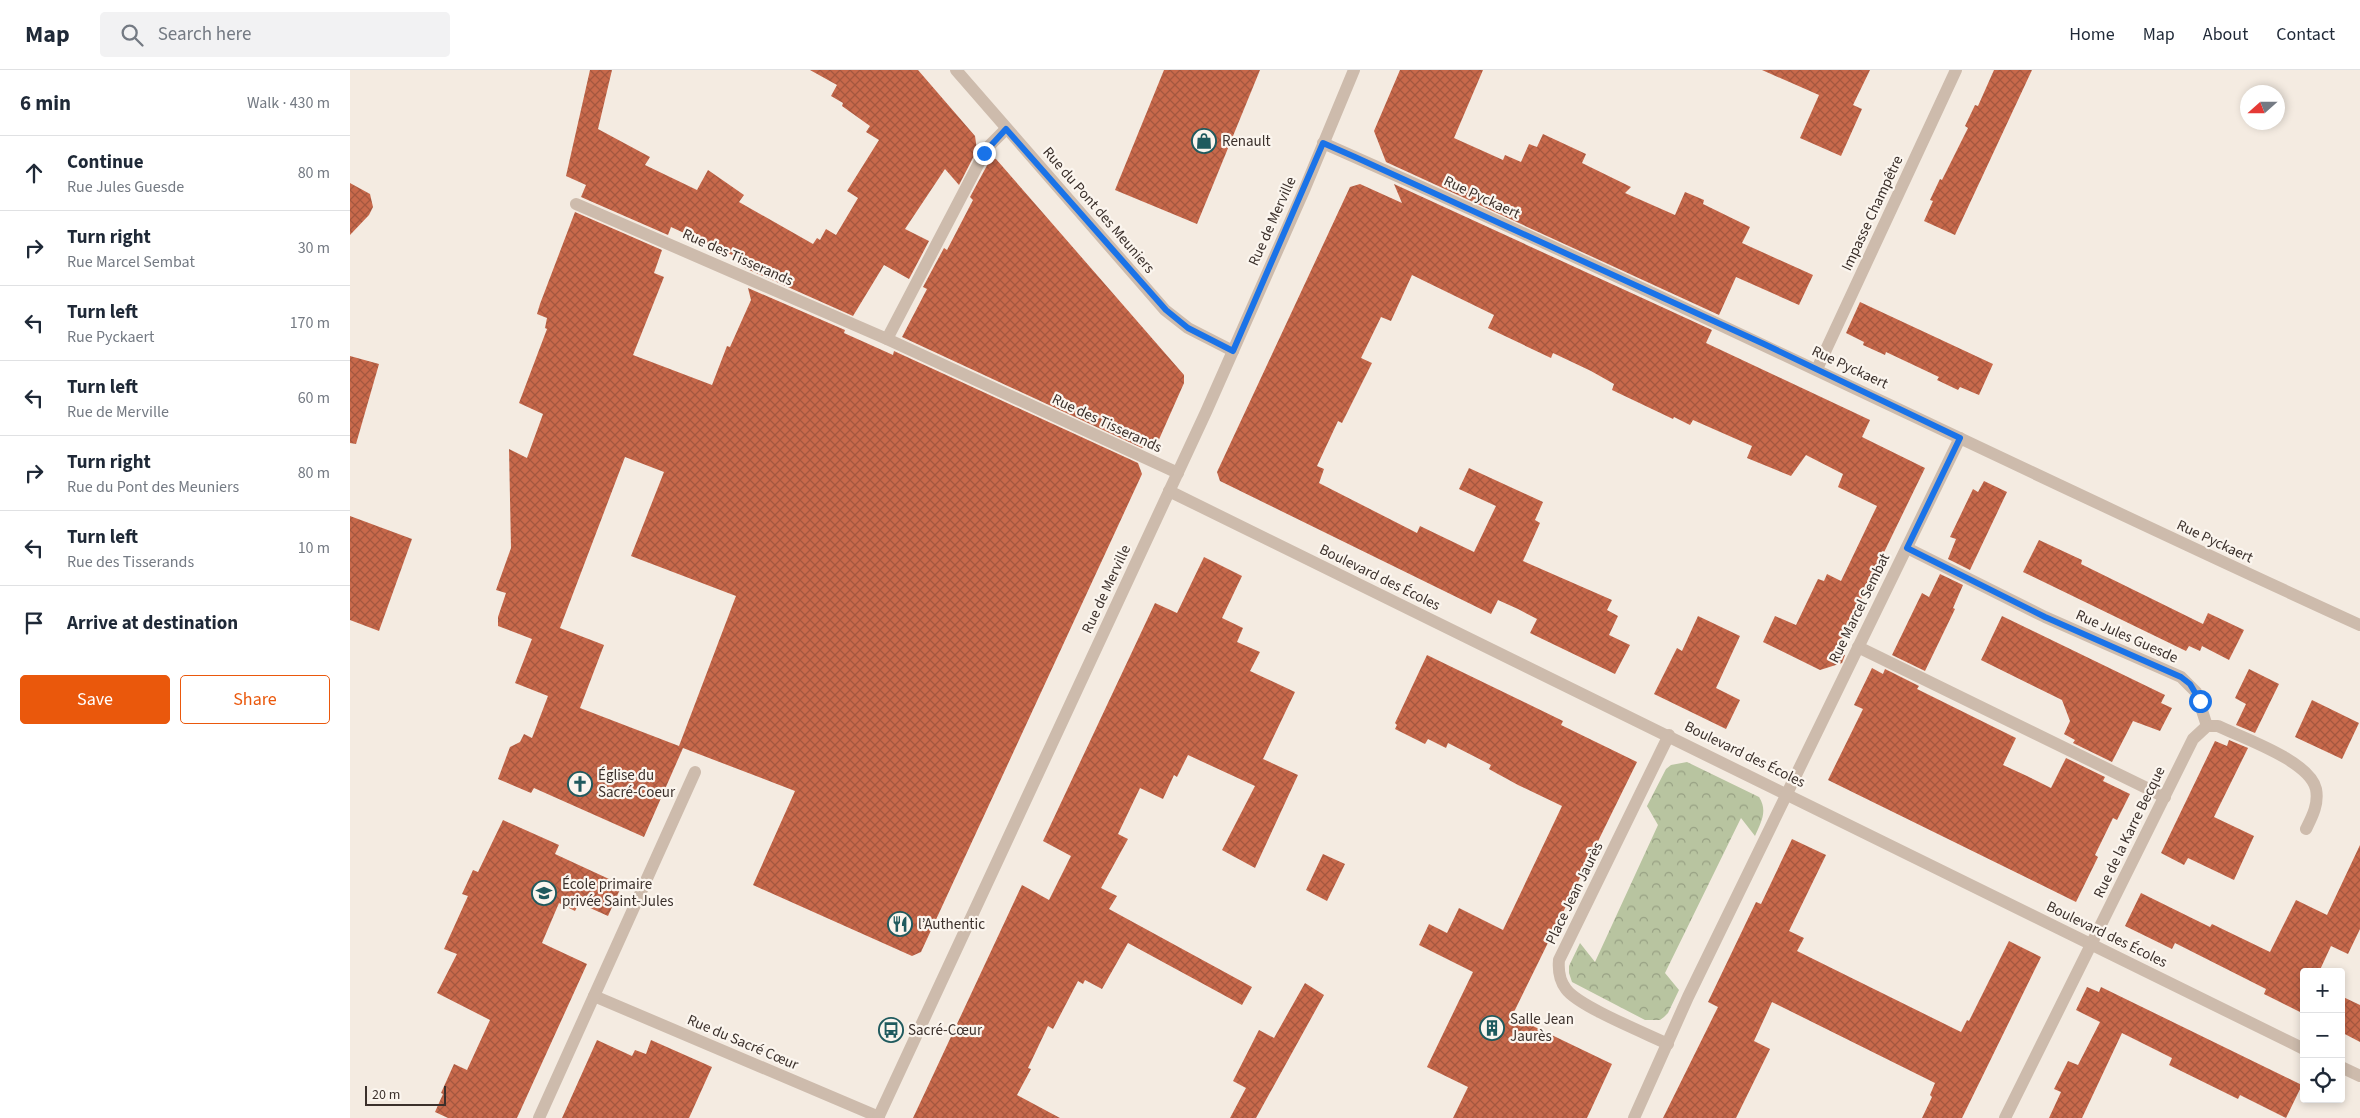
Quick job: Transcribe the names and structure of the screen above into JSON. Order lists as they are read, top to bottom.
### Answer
{
  "streets": {
    "street": [
      "Rue Pyckaert",
      "Rue du Pont des Meuniers",
      "Impasse Champêtre",
      "Rue de Merville",
      "Rue des Tisserands",
      "Boulevard des Écoles",
      "Rue Marcel Sembat",
      "Rue Jules Guesde",
      "Rue de la Karre Becque",
      "Place Jean Jaurès",
      "Rue du Sacré Cœur"
    ]
  },
  "crossings": [
    ["Rue Pyckaert", "Impasse Champêtre"],
    ["Rue Pyckaert", "Rue de Merville"],
    ["Rue Pyckaert", "Rue Marcel Sembat"],
    ["Rue du Pont des Meuniers", "Rue de Merville"],
    ["Rue de Merville", "Rue des Tisserands"],
    ["Rue de Merville", "Boulevard des Écoles"],
    ["Rue de Merville", "Rue du Sacré Cœur"],
    ["Boulevard des Écoles", "Rue Marcel Sembat"],
    ["Boulevard des Écoles", "Rue de la Karre Becque"],
    ["Boulevard des Écoles", "Place Jean Jaurès"],
    ["Rue Marcel Sembat", "Rue Jules Guesde"],
    ["Rue Jules Guesde", "Rue de la Karre Becque"]
  ],
  "places": {
    "shop": ["Renault"],
    "church": ["Église du Sacré-Coeur"],
    "school or university": ["École primaire privée Saint-Jules"],
    "restaurant": ["l’Authentic"],
    "building": ["Salle Jean Jaurès"],
    "bus stop": ["Sacré-Cœur"]
  },
  "scale_bar": "20 m",
  "north": "left",
  "page": {
    "header": "Map",
    "search": "Search here",
    "nav": [
      "Home",
      "Map",
      "About",
      "Contact"
    ],
    "heading": ["6 min", "Walk · 430 m"],
    "list": [
      ["Continue", "Rue Jules Guesde", "80 m"],
      ["Turn right", "Rue Marcel Sembat", "30 m"],
      ["Turn left", "Rue Pyckaert", "170 m"],
      ["Turn left", "Rue de Merville", "60 m"],
      ["Turn right", "Rue du Pont des Meuniers", "80 m"],
      ["Turn left", "Rue des Tisserands", "10 m"],
      "Arrive at destination"
    ],
    "buttons": ["Save", "Share"],
    "map_buttons": ["+", "−"],
    "scale": "20 m"
  }
}
